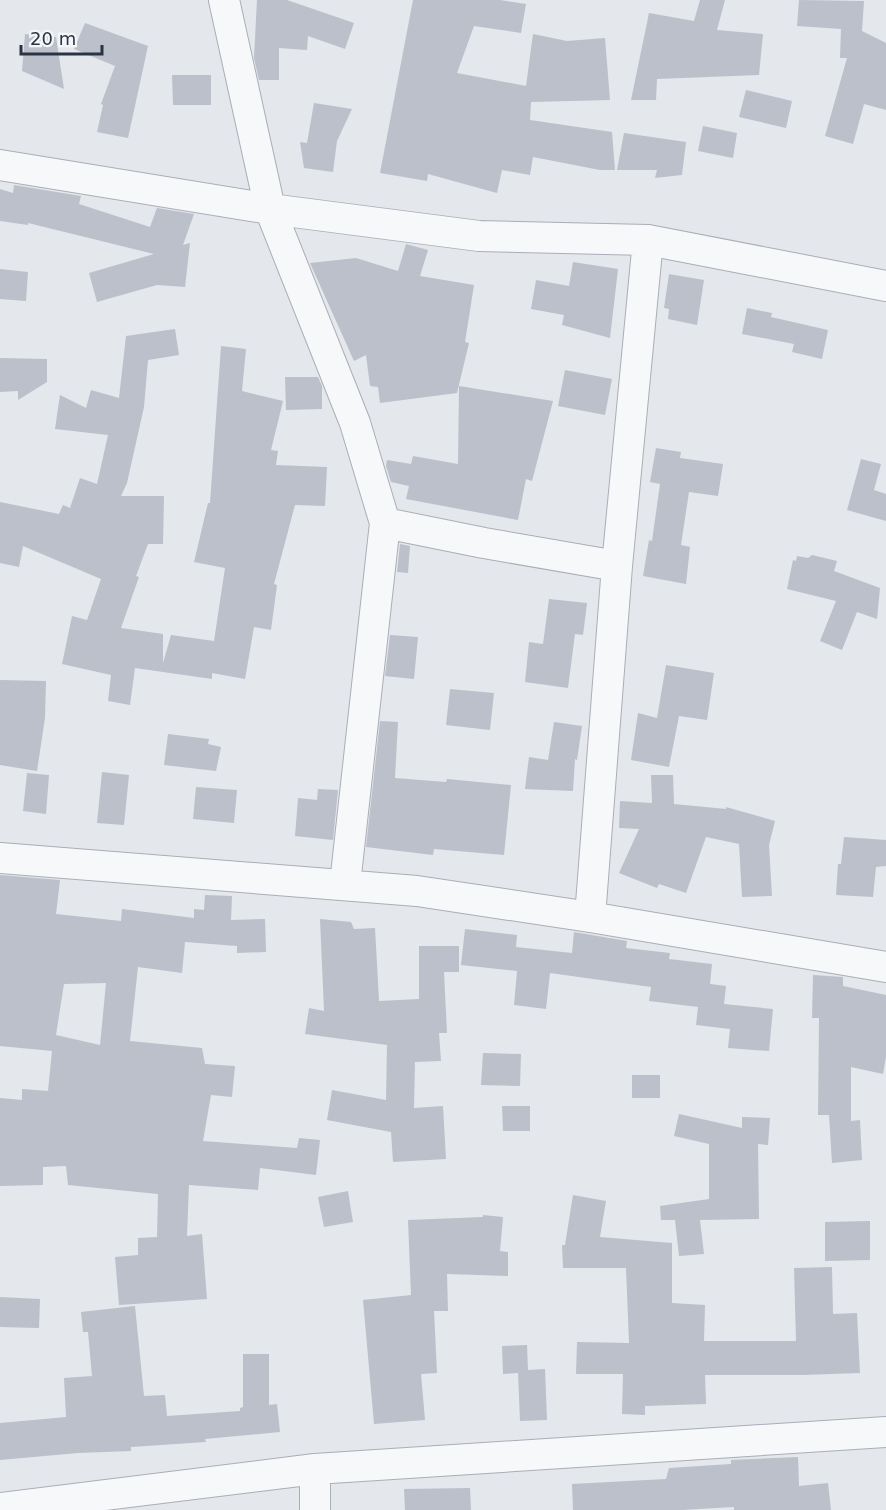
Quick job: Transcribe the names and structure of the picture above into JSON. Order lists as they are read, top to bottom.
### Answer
{
  "scale_bar": "20 m"
}
